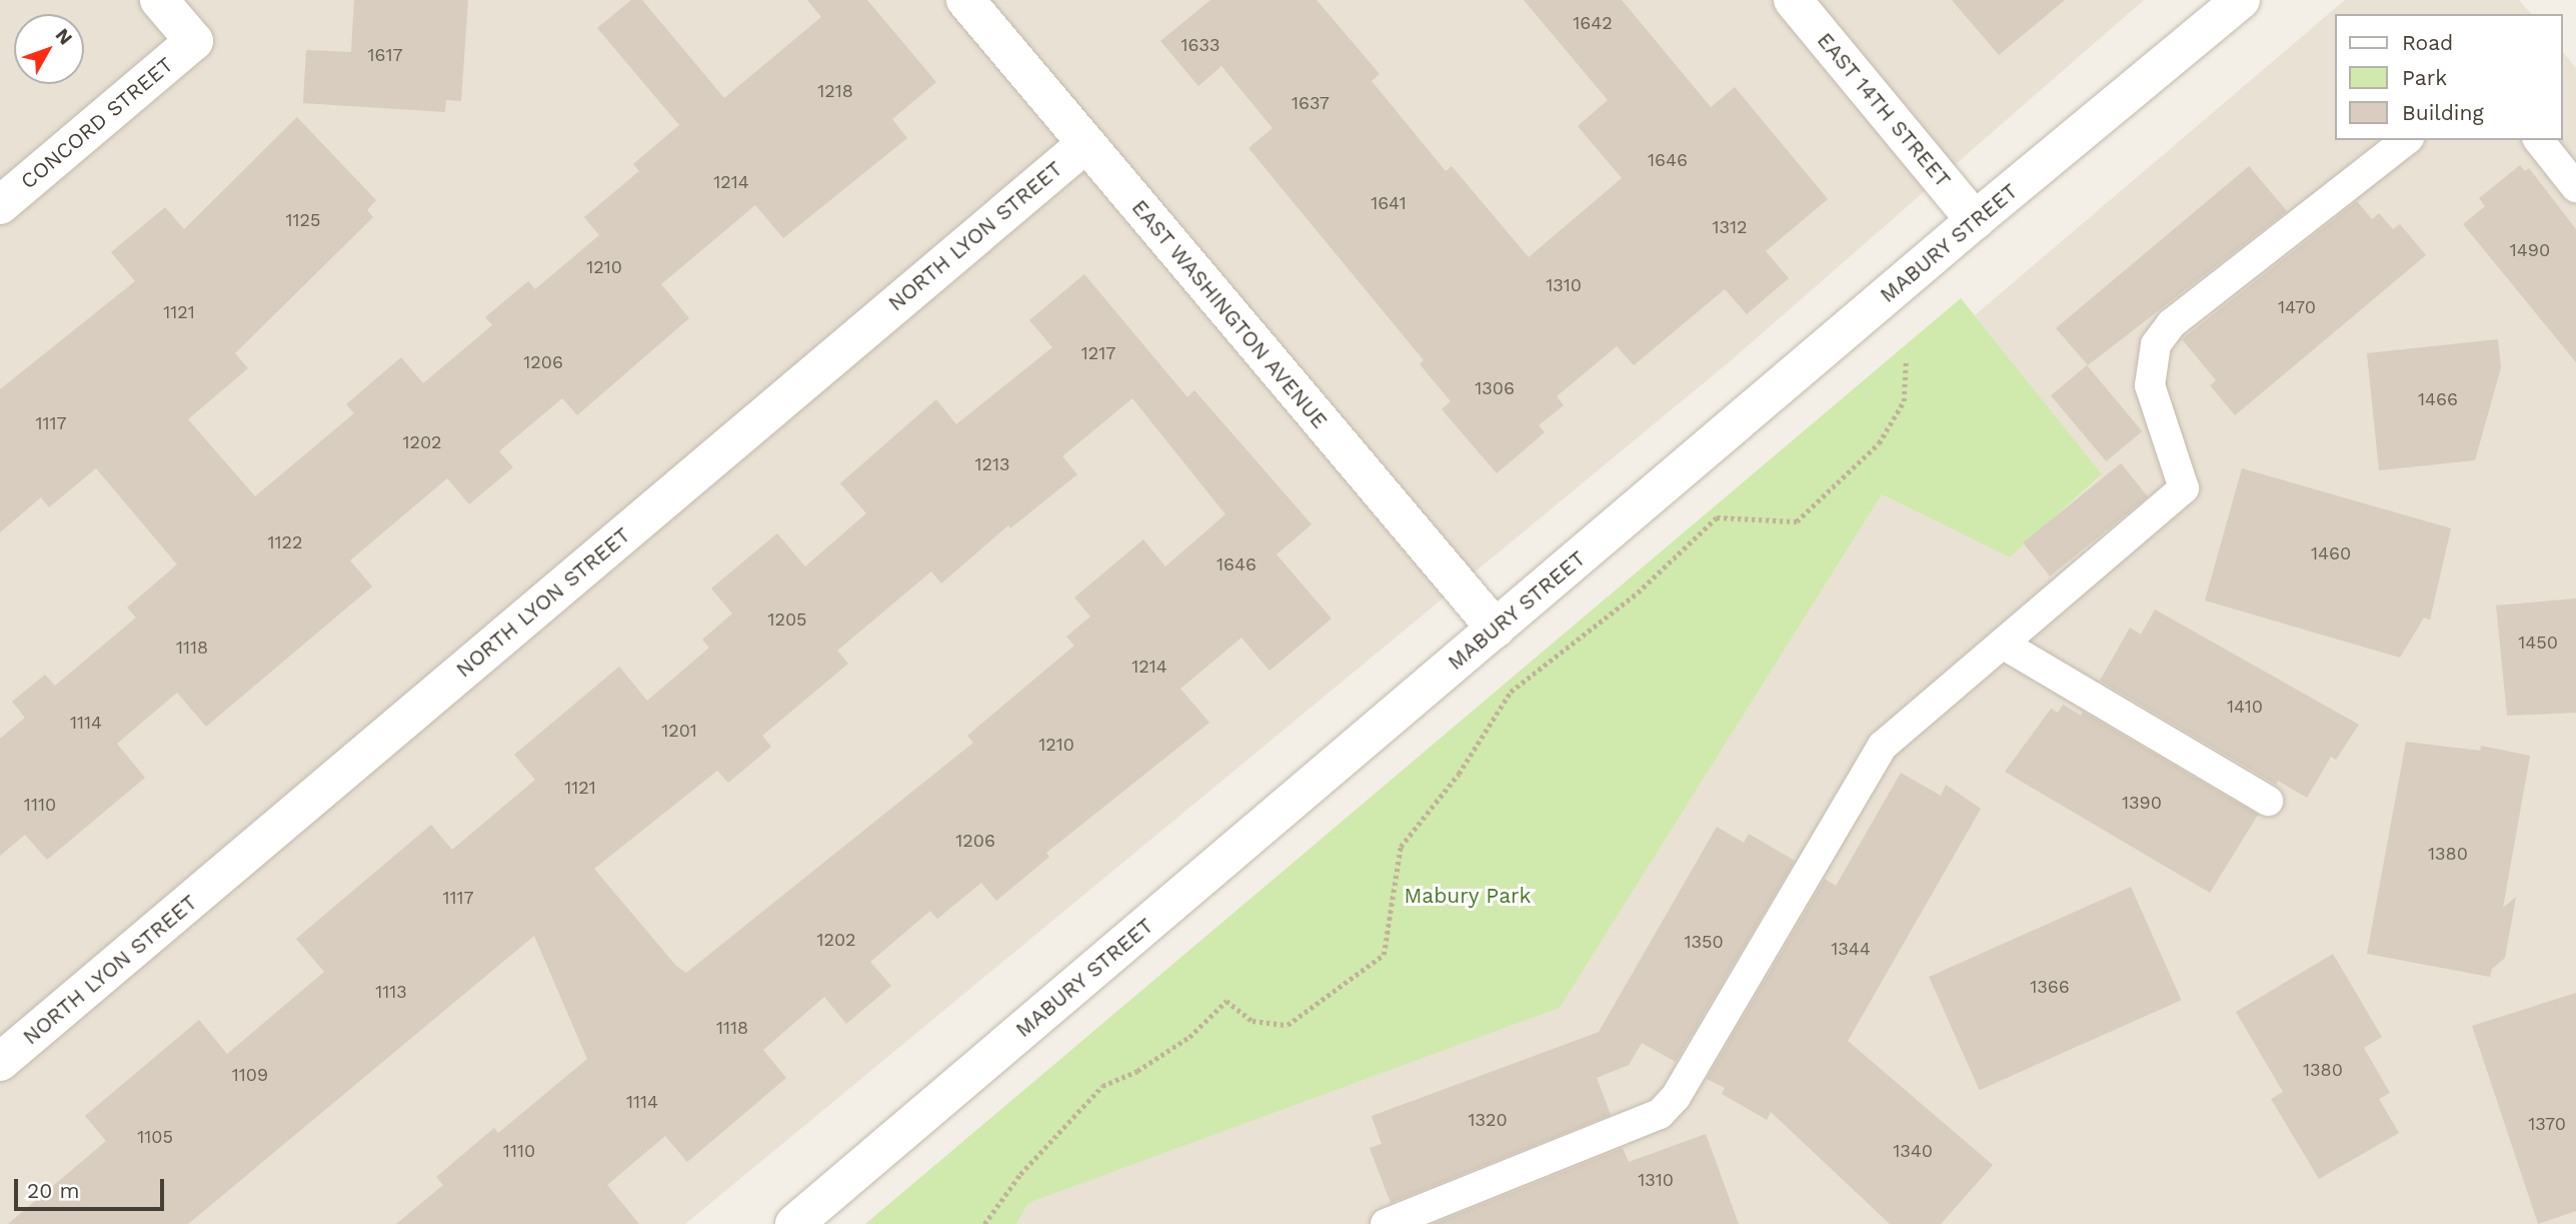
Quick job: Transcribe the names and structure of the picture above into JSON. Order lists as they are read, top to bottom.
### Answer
{
  "streets": {
    "street": [
      "EAST 14TH STREET",
      "CONCORD STREET",
      "NORTH LYON STREET",
      "MABURY STREET",
      "EAST WASHINGTON AVENUE"
    ]
  },
  "crossings": [
    ["EAST 14TH STREET", "MABURY STREET"],
    ["NORTH LYON STREET", "EAST WASHINGTON AVENUE"],
    ["MABURY STREET", "EAST WASHINGTON AVENUE"]
  ],
  "parks": ["Mabury Park"],
  "house_numbers": [
    "1642",
    "1633",
    "1617",
    "1218",
    "1637",
    "1646",
    "1214",
    "1641",
    "1125",
    "1312",
    "1490",
    "1210",
    "1310",
    "1470",
    "1121",
    "1217",
    "1206",
    "1306",
    "1466",
    "1117",
    "1202",
    "1213",
    "1122",
    "1460",
    "1646",
    "1205",
    "1450",
    "1118",
    "1214",
    "1410",
    "1114",
    "1201",
    "1210",
    "1121",
    "1390",
    "1110",
    "1206",
    "1380",
    "1117",
    "1202",
    "1350",
    "1344",
    "1366",
    "1113",
    "1118",
    "1380",
    "1109",
    "1114",
    "1320",
    "1370",
    "1105",
    "1110",
    "1340",
    "1310"
  ],
  "legend": ["Road", "Park", "Building"],
  "scale_bar": "20 m",
  "north": "top right"
}
